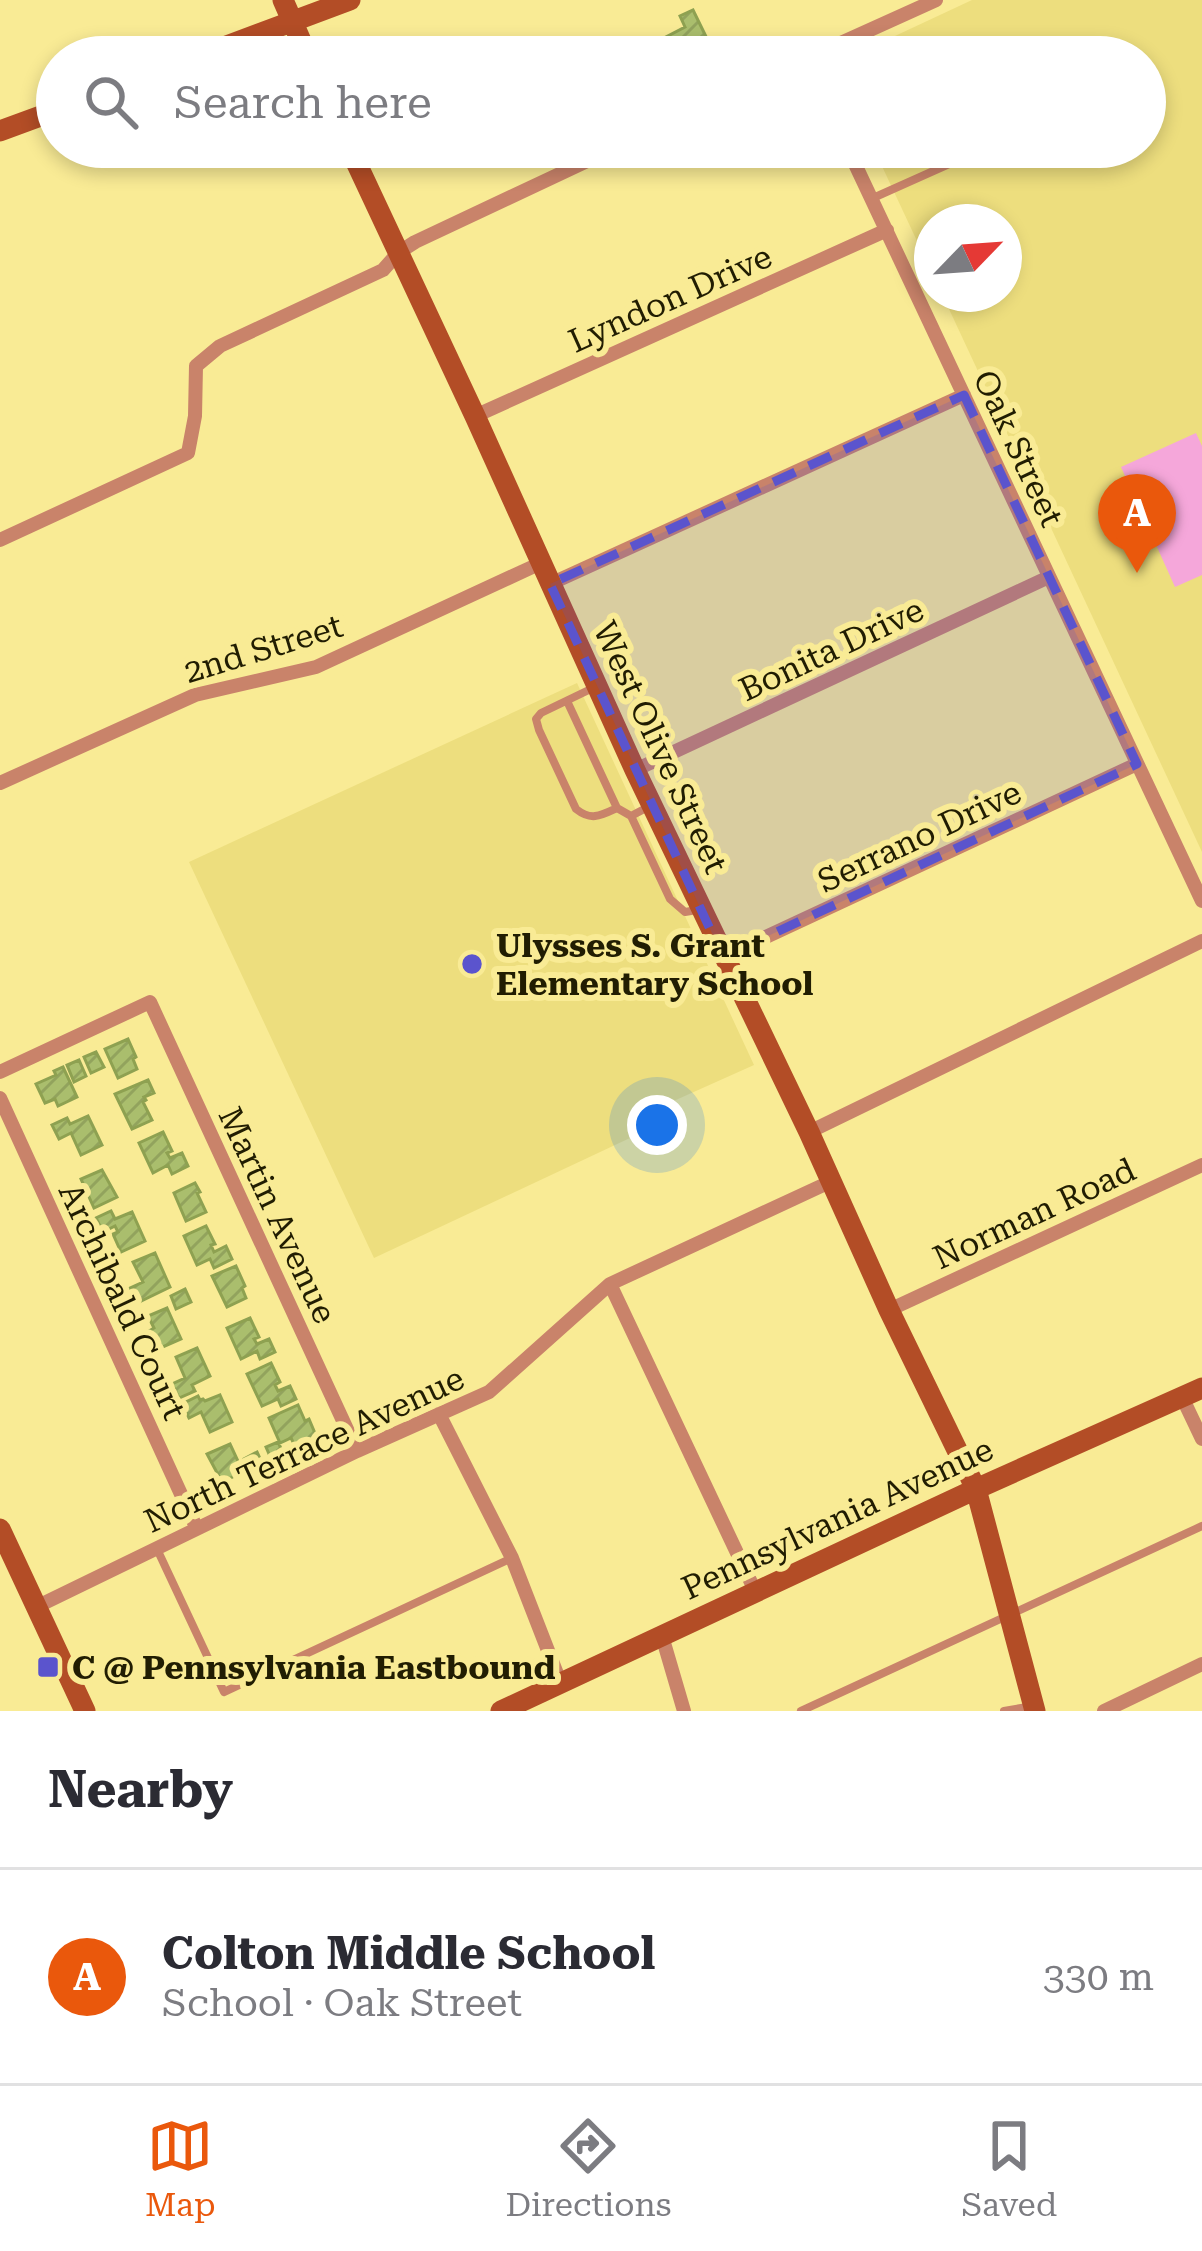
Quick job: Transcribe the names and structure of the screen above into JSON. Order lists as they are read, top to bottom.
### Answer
{
  "streets": {
    "street": [
      "Lyndon Drive",
      "Oak Street",
      "2nd Street",
      "Bonita Drive",
      "West Olive Street",
      "Serrano Drive",
      "Norman Road",
      "Martin Avenue",
      "Archibald Court",
      "North Terrace Avenue",
      "Pennsylvania Avenue"
    ]
  },
  "crossings": [
    ["Lyndon Drive", "Oak Street"],
    ["Lyndon Drive", "West Olive Street"],
    ["Oak Street", "2nd Street"],
    ["Oak Street", "Bonita Drive"],
    ["Oak Street", "Serrano Drive"],
    ["2nd Street", "West Olive Street"],
    ["Bonita Drive", "West Olive Street"],
    ["West Olive Street", "Serrano Drive"],
    ["West Olive Street", "Norman Road"],
    ["West Olive Street", "North Terrace Avenue"],
    ["West Olive Street", "Pennsylvania Avenue"],
    ["Martin Avenue", "North Terrace Avenue"],
    ["Archibald Court", "North Terrace Avenue"]
  ],
  "places": {
    "other": ["Ulysses S. Grant Elementary School"],
    "transit": ["C @ Pennsylvania Eastbound"]
  },
  "north": "top right",
  "page": {
    "search": "Search here",
    "pins": "A",
    "heading": "Nearby",
    "list": [
      {
        "mark": "A",
        "name": "Colton Middle School",
        "note": "School · Oak Street",
        "value": "330 m"
      }
    ],
    "nav": ["Map", "Directions", "Saved"]
  }
}
